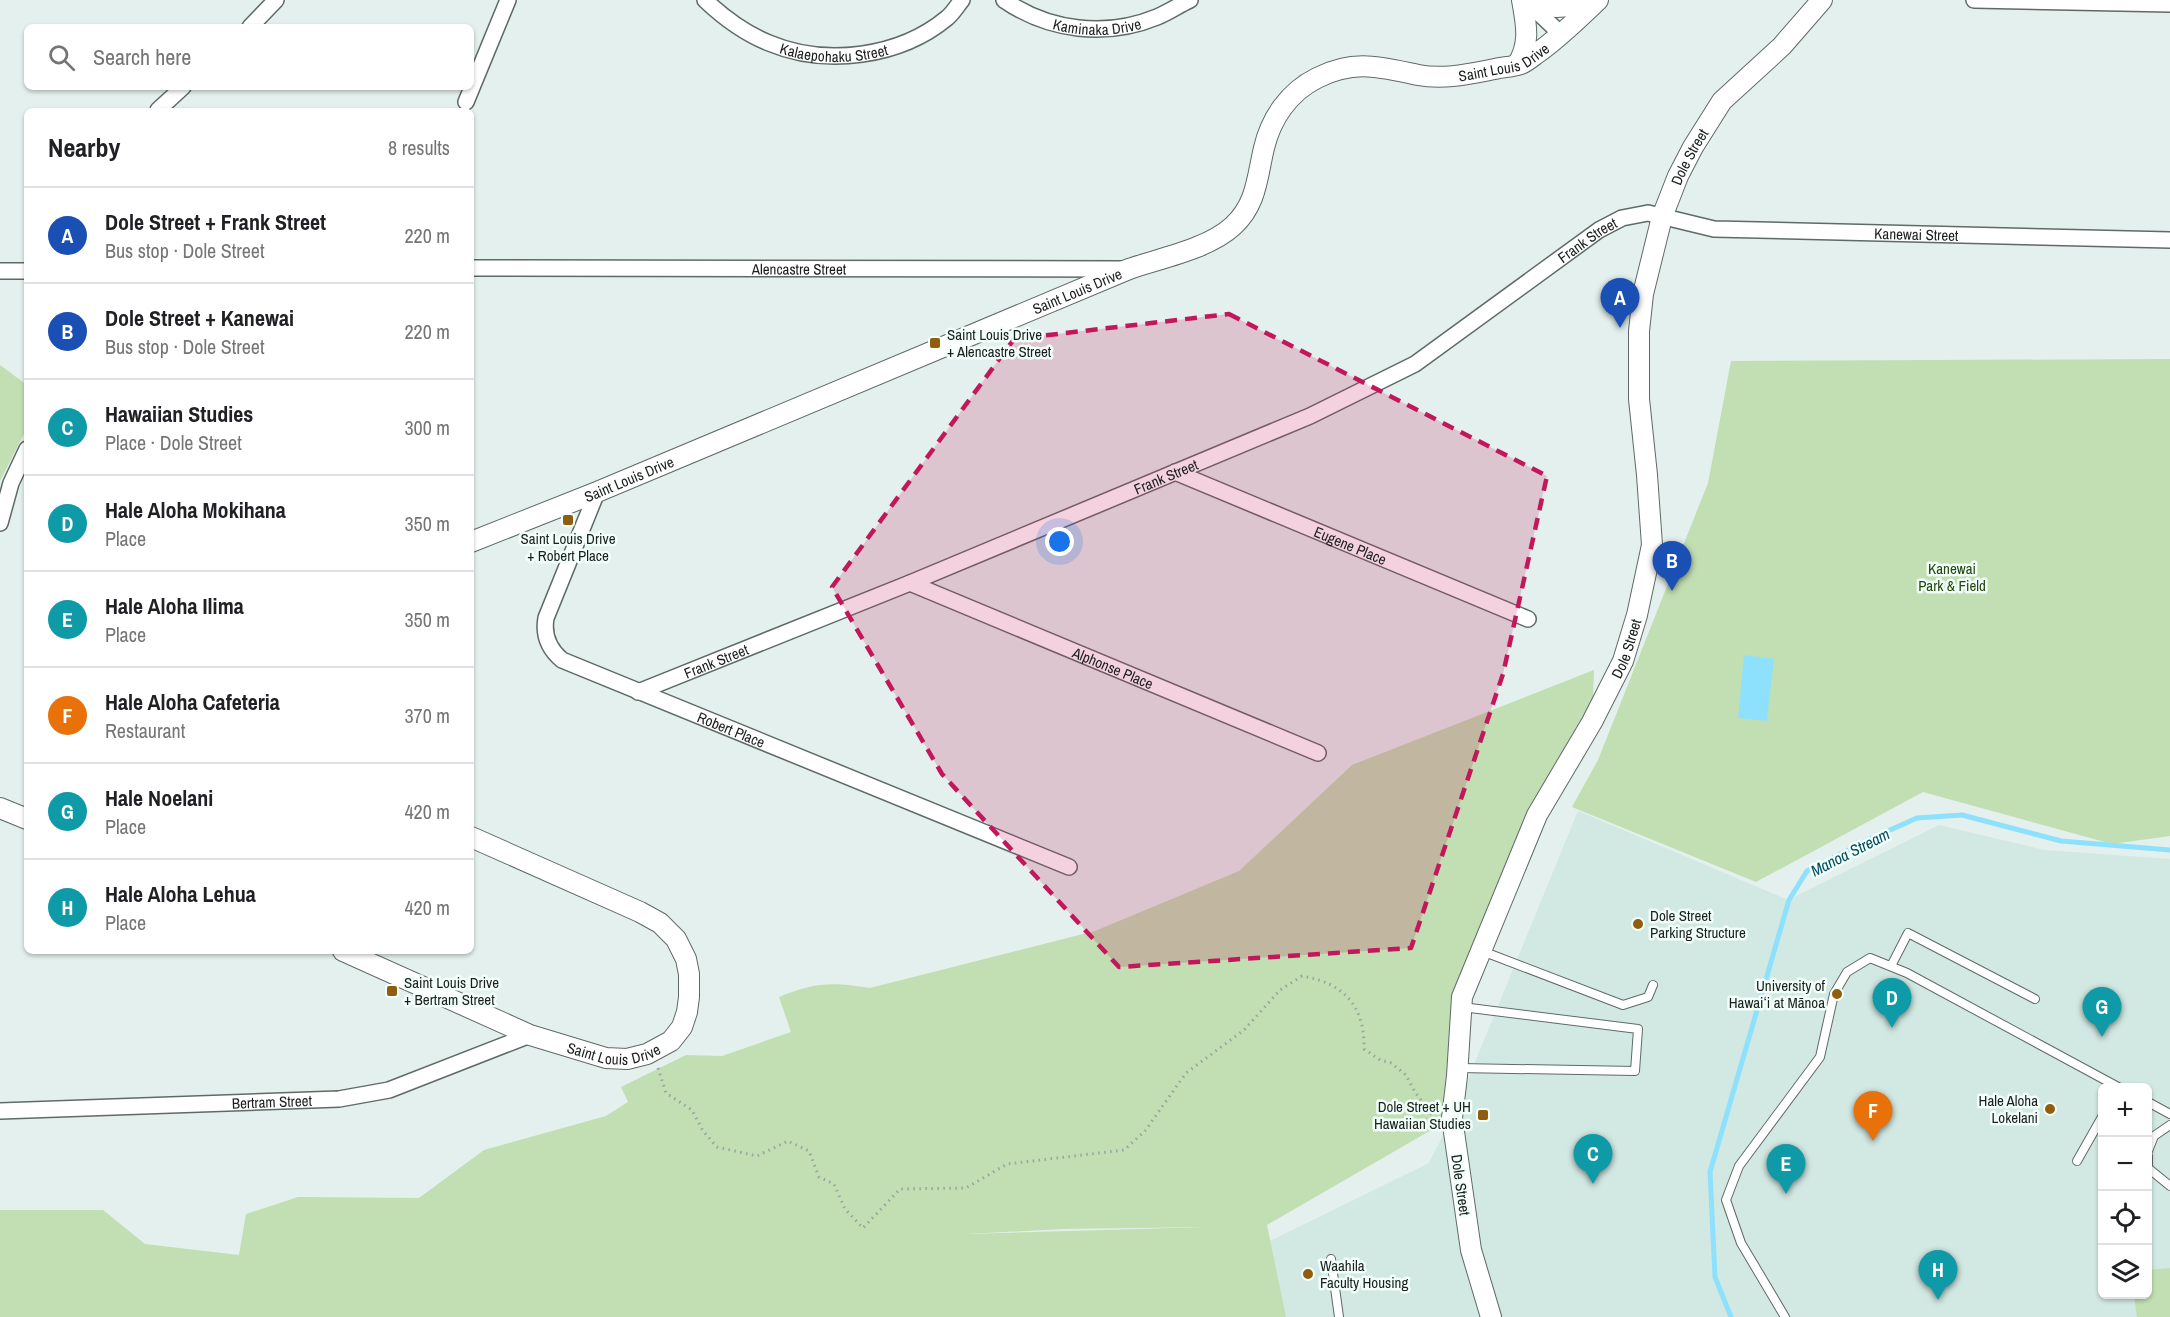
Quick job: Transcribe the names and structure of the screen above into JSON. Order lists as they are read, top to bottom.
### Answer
{
  "streets": {
    "street": [
      "Kaminaka Drive",
      "Kalaepohaku Street",
      "Saint Louis Drive",
      "Dole Street",
      "Kanewai Street",
      "Frank Street",
      "Alencastre Street",
      "Eugene Place",
      "Alphonse Place",
      "Robert Place",
      "Bertram Street"
    ]
  },
  "crossings": [
    ["Saint Louis Drive", "Alencastre Street"],
    ["Saint Louis Drive", "Robert Place"],
    ["Saint Louis Drive", "Bertram Street"],
    ["Dole Street", "Kanewai Street"],
    ["Dole Street", "Frank Street"],
    ["Kanewai Street", "Frank Street"],
    ["Frank Street", "Eugene Place"],
    ["Frank Street", "Alphonse Place"],
    ["Frank Street", "Robert Place"]
  ],
  "water": ["Manoa Stream"],
  "parks": ["Kanewai Park & Field"],
  "places": {
    "transit": [
      "Saint Louis Drive + Alencastre Street",
      "Saint Louis Drive + Robert Place",
      "Saint Louis Drive + Bertram Street",
      "Dole Street + UH Hawaiian Studies"
    ],
    "other": [
      "Dole Street Parking Structure",
      "University of Hawaiʻi at Mānoa",
      "Hale Aloha Lokelani",
      "Waahila Faculty Housing"
    ]
  },
  "page": {
    "search": "Search here",
    "heading": ["Nearby", "8 results"],
    "list": [
      {
        "mark": "A",
        "name": "Dole Street + Frank Street",
        "note": "Bus stop · Dole Street",
        "value": "220 m"
      },
      {
        "mark": "B",
        "name": "Dole Street + Kanewai",
        "note": "Bus stop · Dole Street",
        "value": "220 m"
      },
      {
        "mark": "C",
        "name": "Hawaiian Studies",
        "note": "Place · Dole Street",
        "value": "300 m"
      },
      {
        "mark": "D",
        "name": "Hale Aloha Mokihana",
        "note": "Place",
        "value": "350 m"
      },
      {
        "mark": "E",
        "name": "Hale Aloha Ilima",
        "note": "Place",
        "value": "350 m"
      },
      {
        "mark": "F",
        "name": "Hale Aloha Cafeteria",
        "note": "Restaurant",
        "value": "370 m"
      },
      {
        "mark": "G",
        "name": "Hale Noelani",
        "note": "Place",
        "value": "420 m"
      },
      {
        "mark": "H",
        "name": "Hale Aloha Lehua",
        "note": "Place",
        "value": "420 m"
      }
    ],
    "pins": [
      "A",
      "B",
      "D",
      "G",
      "F",
      "C",
      "E",
      "H"
    ],
    "map_buttons": ["+", "−"]
  }
}
